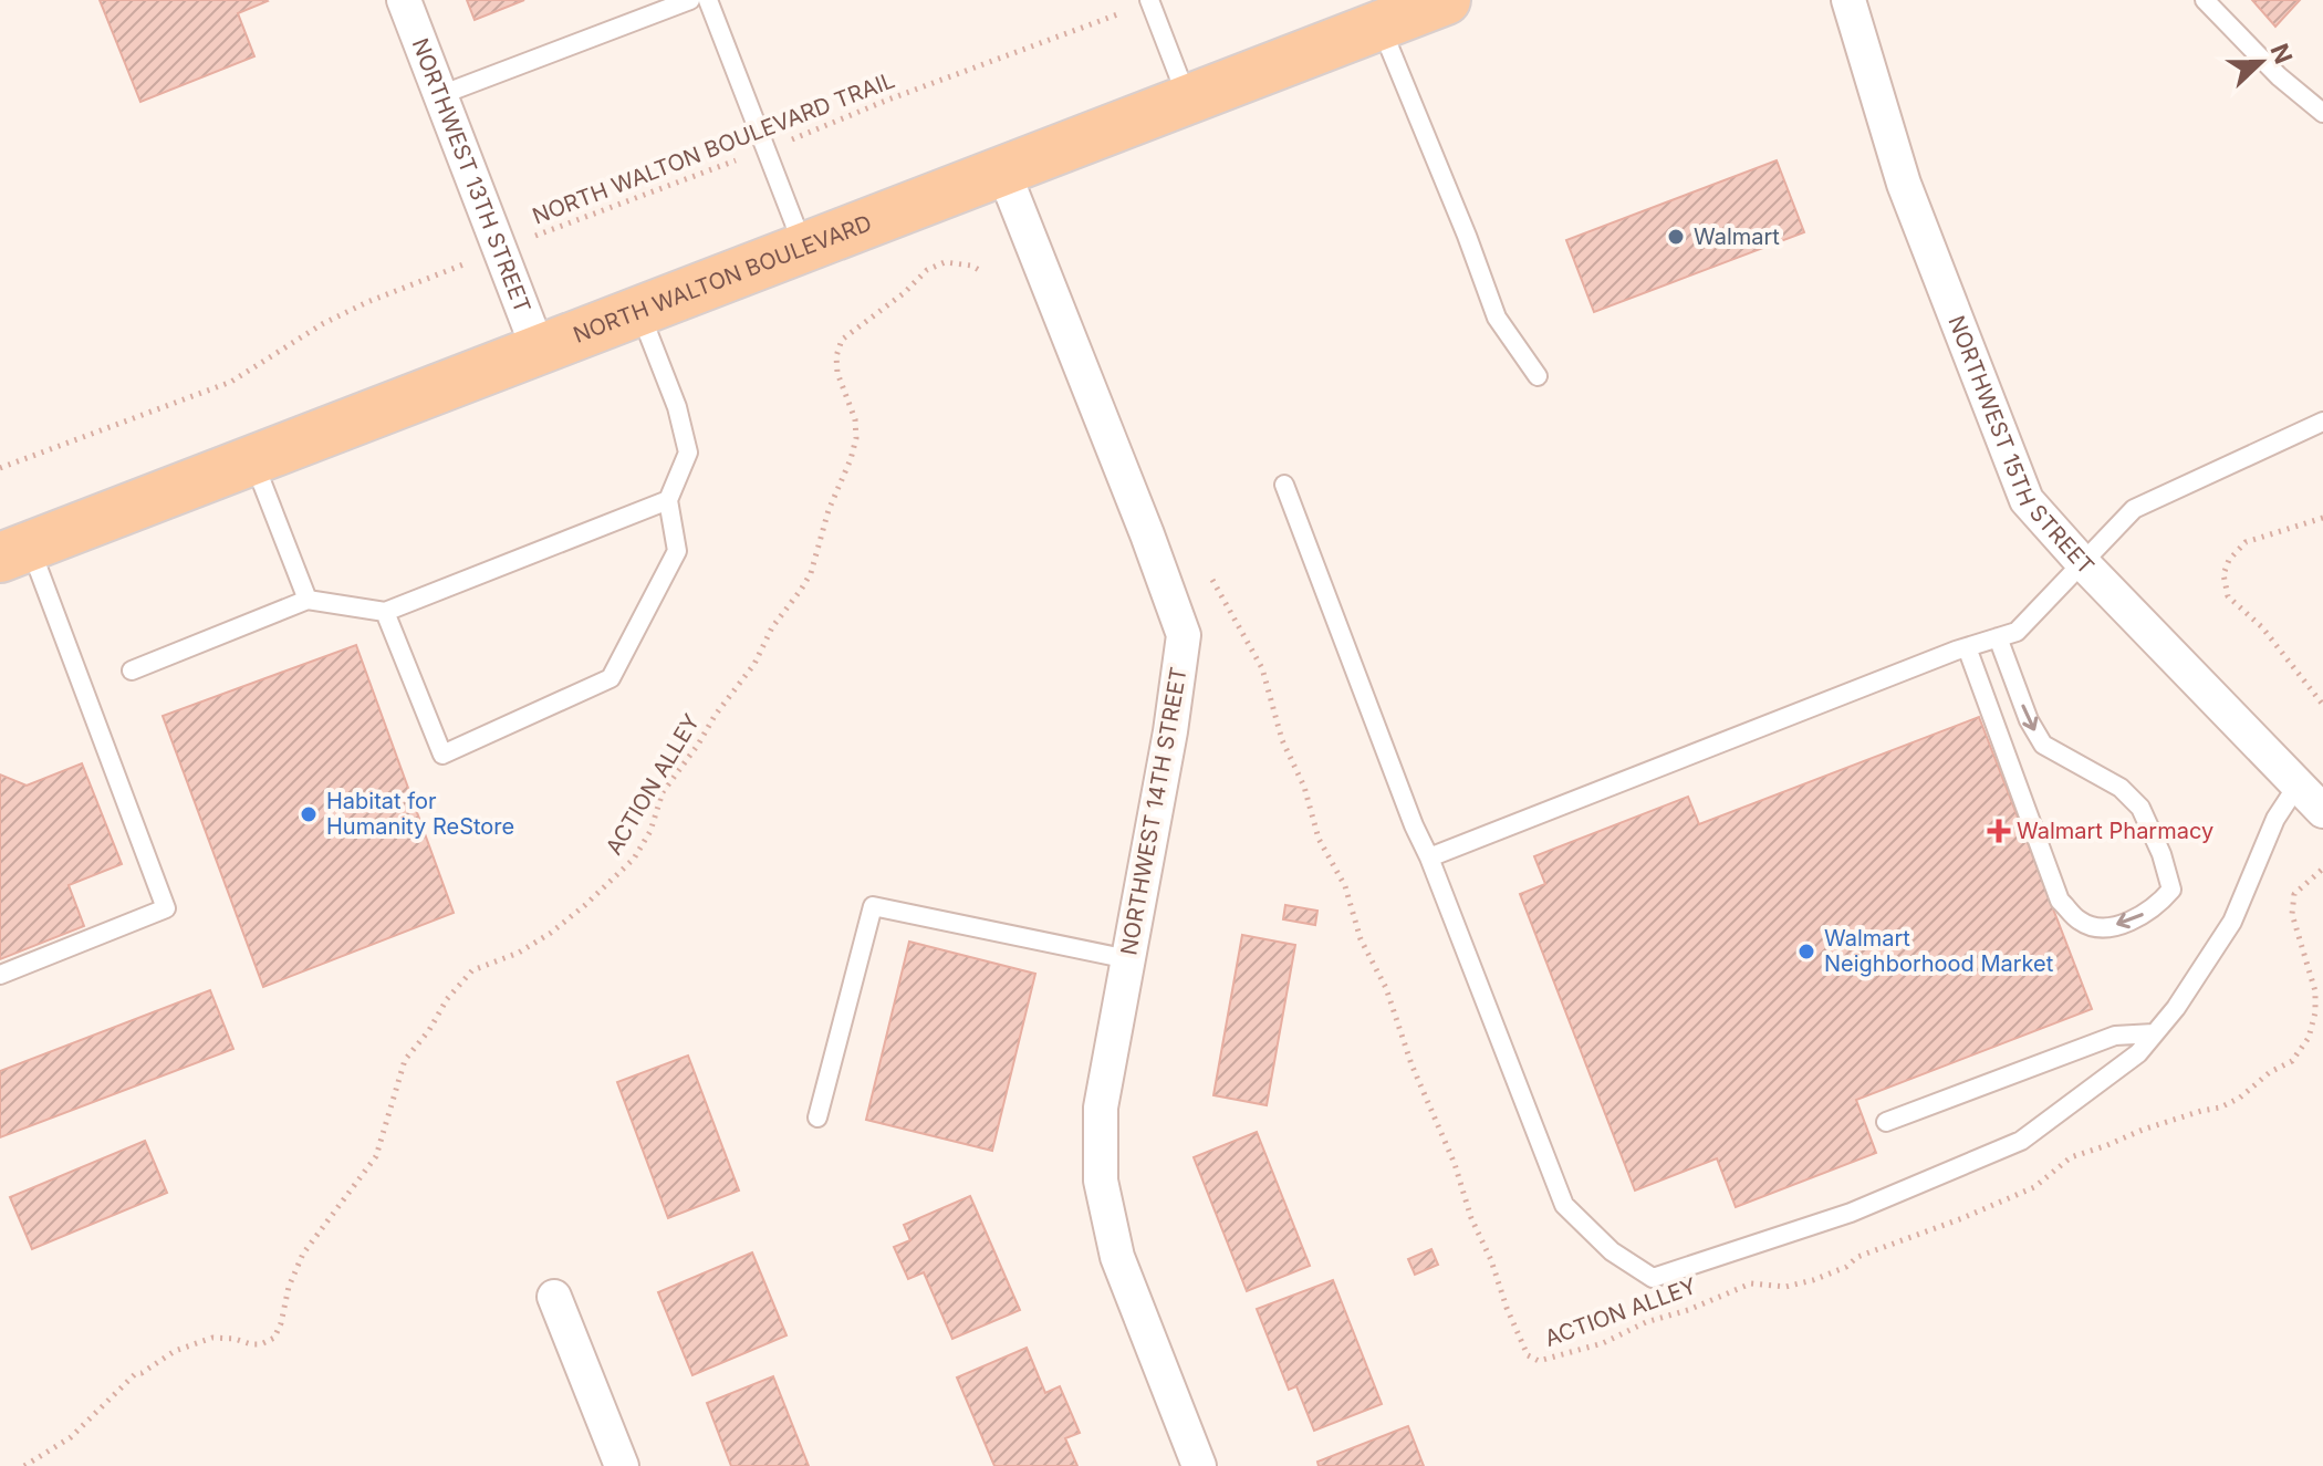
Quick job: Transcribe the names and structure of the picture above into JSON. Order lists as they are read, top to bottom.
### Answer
{
  "streets": {
    "main road": ["NORTH WALTON BOULEVARD"],
    "street": ["NORTHWEST 13TH STREET", "NORTHWEST 15TH STREET", "NORTHWEST 14TH STREET"],
    "path": ["NORTH WALTON BOULEVARD TRAIL", "ACTION ALLEY"]
  },
  "crossings": [
    ["NORTH WALTON BOULEVARD TRAIL", "NORTHWEST 13TH STREET"],
    ["NORTHWEST 13TH STREET", "NORTH WALTON BOULEVARD"],
    ["NORTH WALTON BOULEVARD", "NORTHWEST 14TH STREET"]
  ],
  "places": {
    "other": ["Walmart", "Habitat for Humanity ReStore", "Walmart Neighborhood Market"],
    "health": ["Walmart Pharmacy"]
  },
  "north": "right"
}
